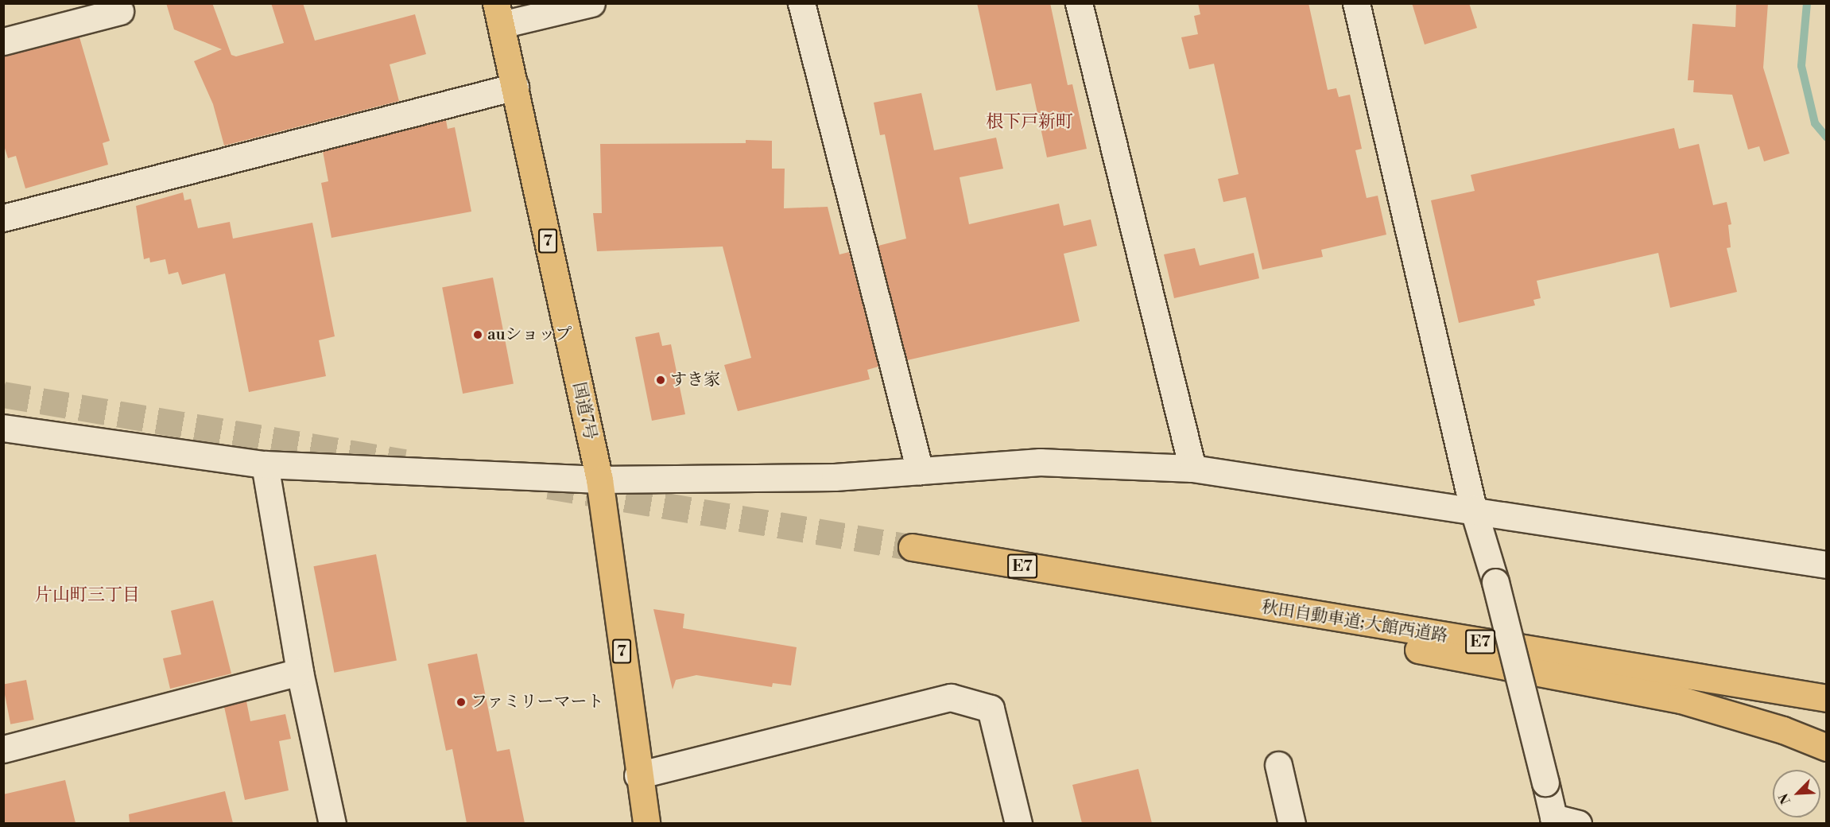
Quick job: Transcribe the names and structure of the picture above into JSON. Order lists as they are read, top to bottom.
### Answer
{
  "streets": {
    "highway": [
      "7",
      "国道7号",
      "E7",
      "秋田自動車道;大館西道路"
    ]
  },
  "districts": ["根下戸新町", "片山町三丁目"],
  "places": ["auショップ", "すき家", "ファミリーマート"],
  "north": "bottom left"
}
